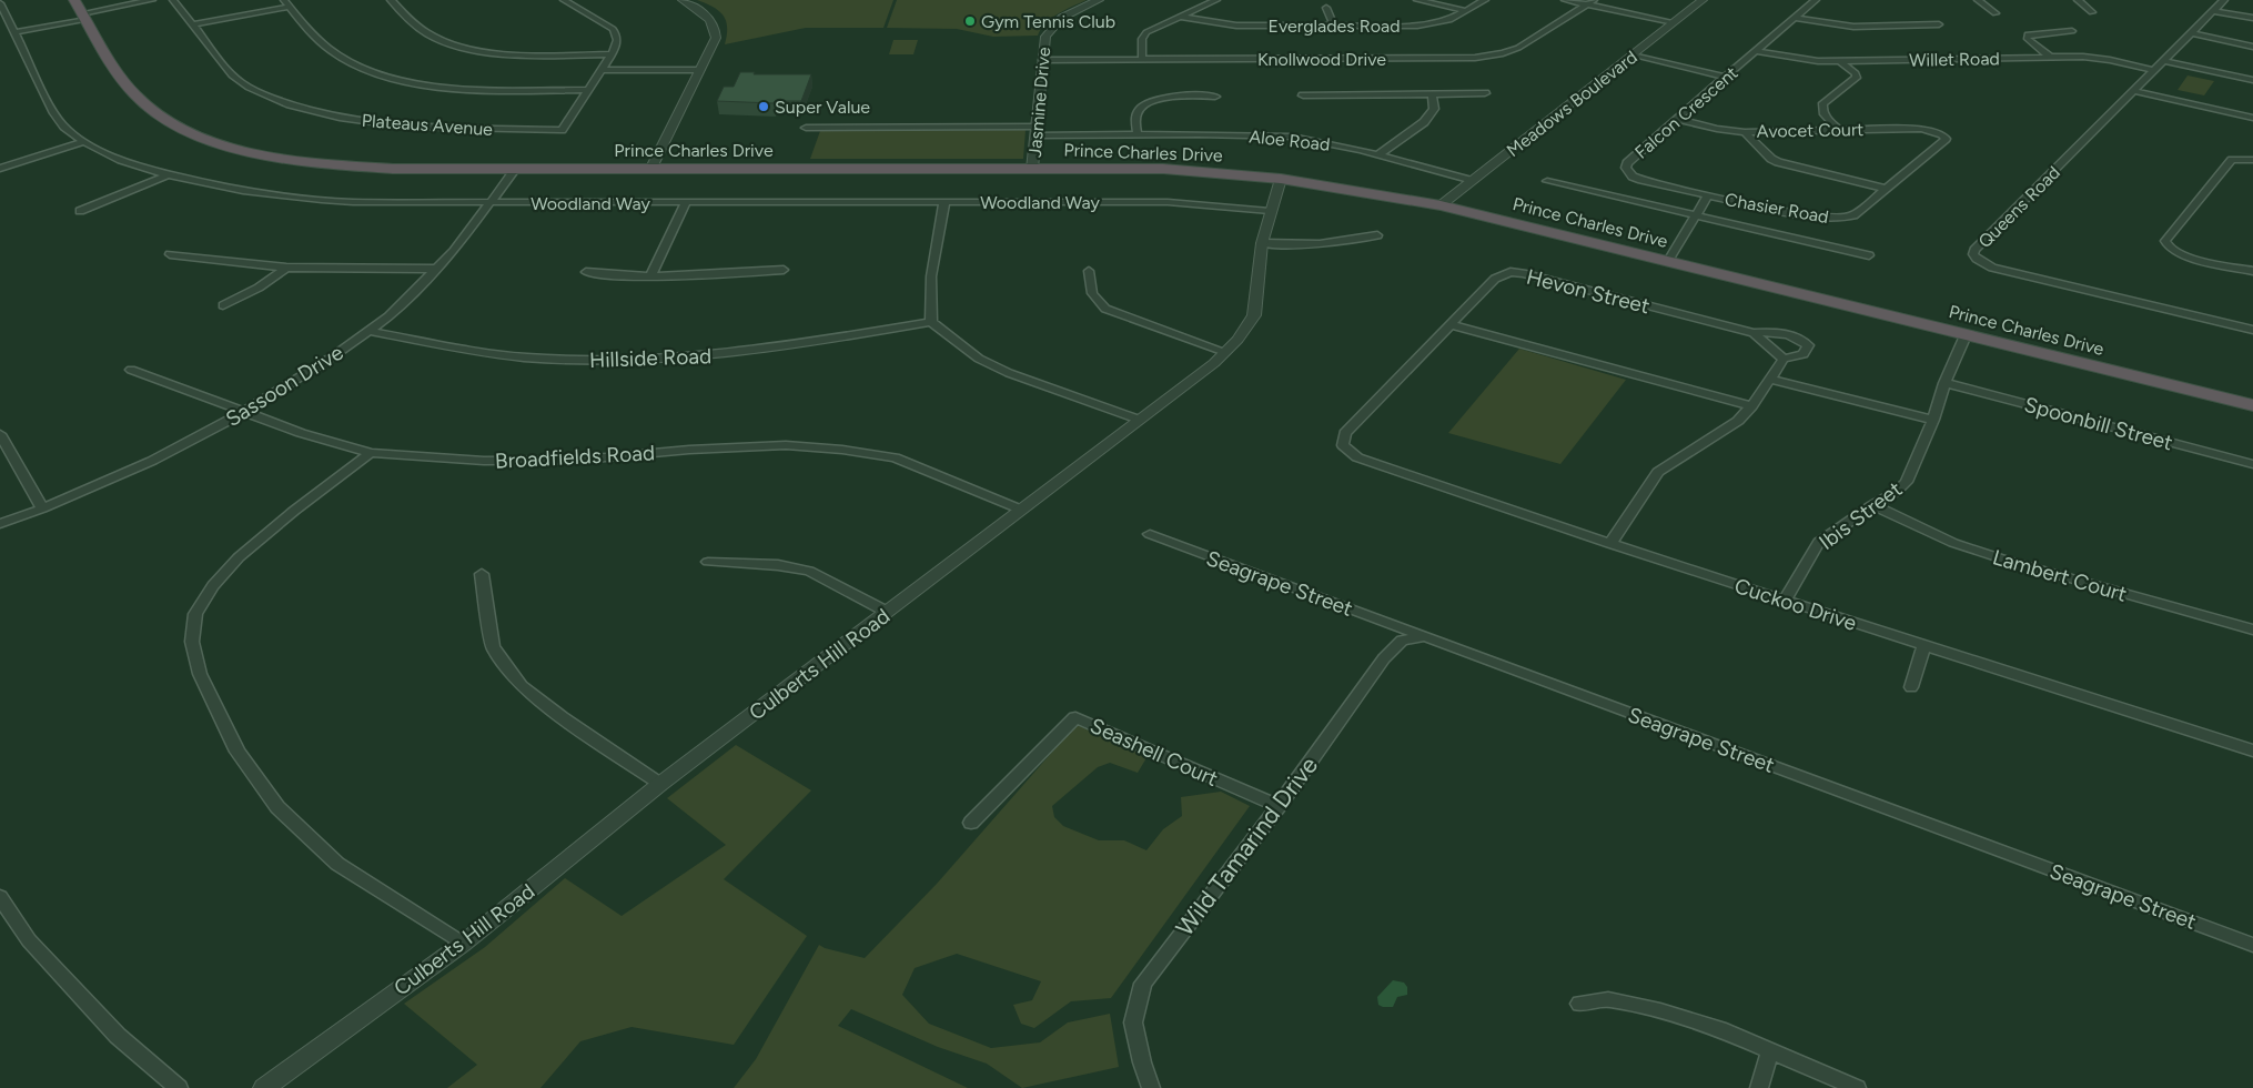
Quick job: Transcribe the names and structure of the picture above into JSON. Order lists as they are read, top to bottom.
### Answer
{
  "streets": {
    "highway": ["Prince Charles Drive"],
    "street": [
      "Everglades Road",
      "Knollwood Drive",
      "Willet Road",
      "Jasmine Drive",
      "Meadows Boulevard",
      "Falcon Crescent",
      "Plateaus Avenue",
      "Avocet Court",
      "Aloe Road",
      "Woodland Way",
      "Queens Road",
      "Chasier Road",
      "Hevon Street",
      "Hillside Road",
      "Sassoon Drive",
      "Spoonbill Street",
      "Broadfields Road",
      "Ibis Street",
      "Lambert Court",
      "Seagrape Street",
      "Cuckoo Drive",
      "Culberts Hill Road",
      "Seashell Court",
      "Wild Tamarind Drive"
    ]
  },
  "crossings": [
    ["Knollwood Drive", "Jasmine Drive"],
    ["Willet Road", "Falcon Crescent"],
    ["Willet Road", "Queens Road"],
    ["Jasmine Drive", "Aloe Road"],
    ["Jasmine Drive", "Prince Charles Drive"],
    ["Meadows Boulevard", "Aloe Road"],
    ["Meadows Boulevard", "Prince Charles Drive"],
    ["Falcon Crescent", "Avocet Court"],
    ["Falcon Crescent", "Chasier Road"],
    ["Avocet Court", "Chasier Road"],
    ["Prince Charles Drive", "Sassoon Drive"],
    ["Prince Charles Drive", "Ibis Street"],
    ["Prince Charles Drive", "Culberts Hill Road"],
    ["Woodland Way", "Sassoon Drive"],
    ["Woodland Way", "Culberts Hill Road"],
    ["Hevon Street", "Cuckoo Drive"],
    ["Hillside Road", "Sassoon Drive"],
    ["Sassoon Drive", "Broadfields Road"],
    ["Spoonbill Street", "Ibis Street"],
    ["Broadfields Road", "Culberts Hill Road"],
    ["Ibis Street", "Lambert Court"],
    ["Ibis Street", "Cuckoo Drive"],
    ["Seagrape Street", "Wild Tamarind Drive"],
    ["Seashell Court", "Wild Tamarind Drive"]
  ],
  "places": ["Gym Tennis Club", "Super Value"]
}
